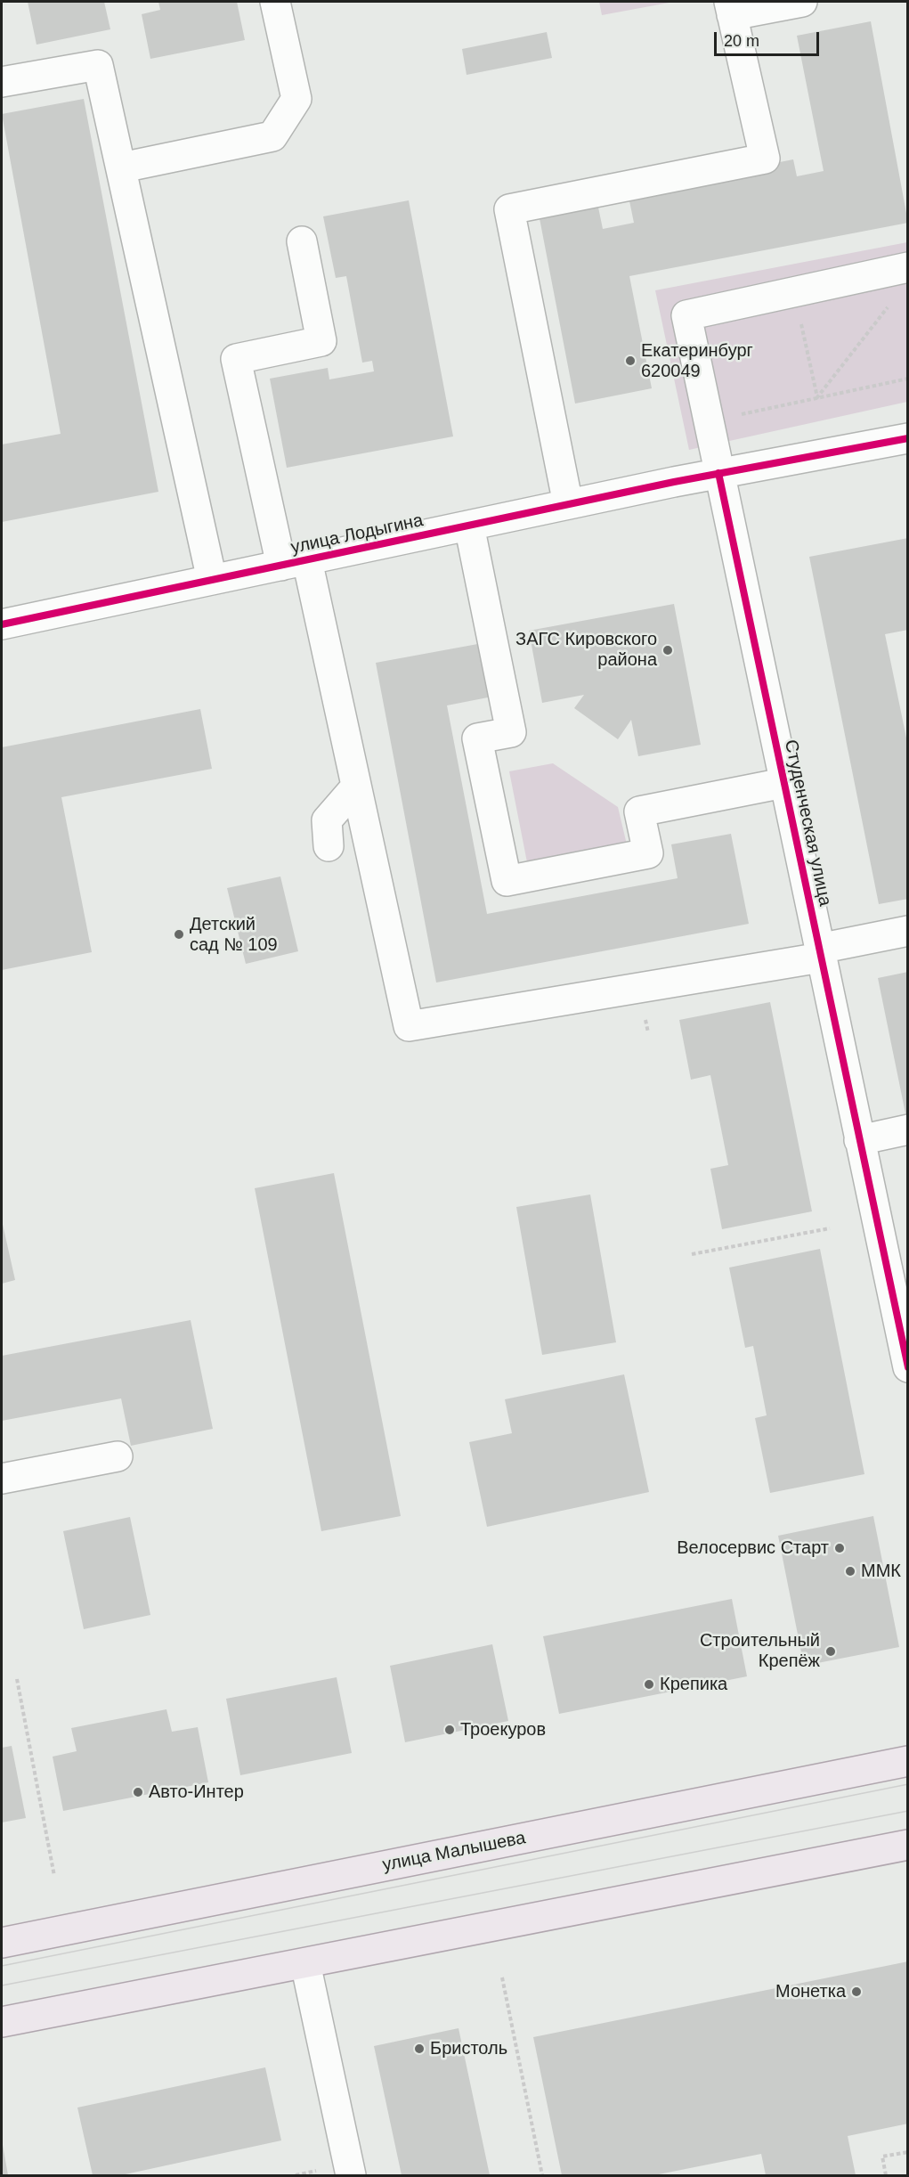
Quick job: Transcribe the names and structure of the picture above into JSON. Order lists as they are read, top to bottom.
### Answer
{
  "streets": {
    "main road": ["улица Малышева"],
    "street": ["улица Лодыгина", "Студенческая улица"]
  },
  "crossings": [
    ["улица Лодыгина", "Студенческая улица"]
  ],
  "places": [
    "Екатеринбург 620049",
    "ЗАГС Кировского района",
    "Детский сад № 109",
    "Велосервис Старт",
    "ММК",
    "Строительный Крепёж",
    "Крепика",
    "Троекуров",
    "Авто-Интер",
    "Монетка",
    "Бристоль"
  ],
  "scale_bar": "20 m"
}
